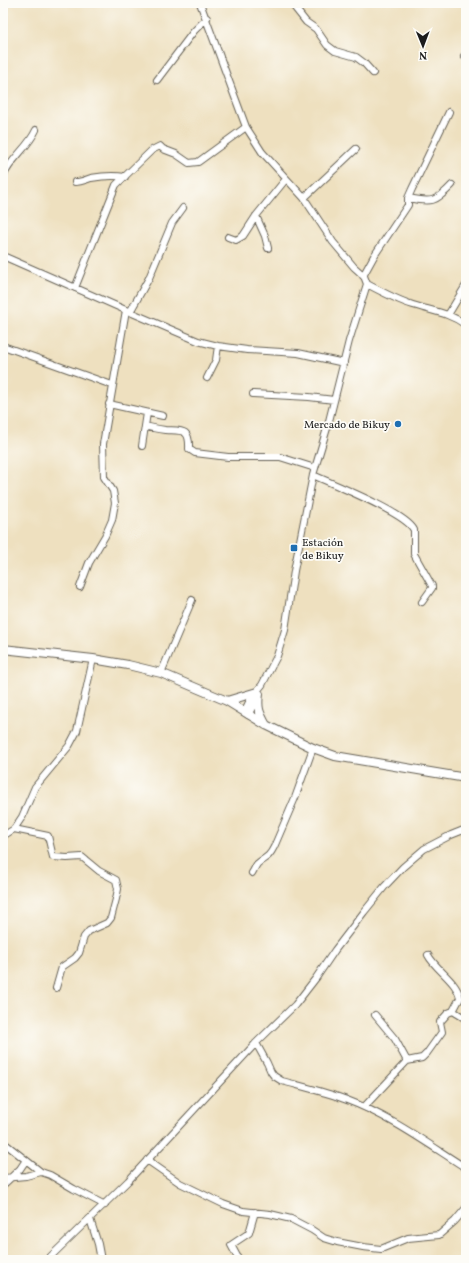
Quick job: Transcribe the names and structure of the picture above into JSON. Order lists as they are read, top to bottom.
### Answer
{
  "places": {
    "other": ["Mercado de Bikuy"],
    "transit": ["Estación de Bikuy"]
  },
  "north": "bottom"
}
